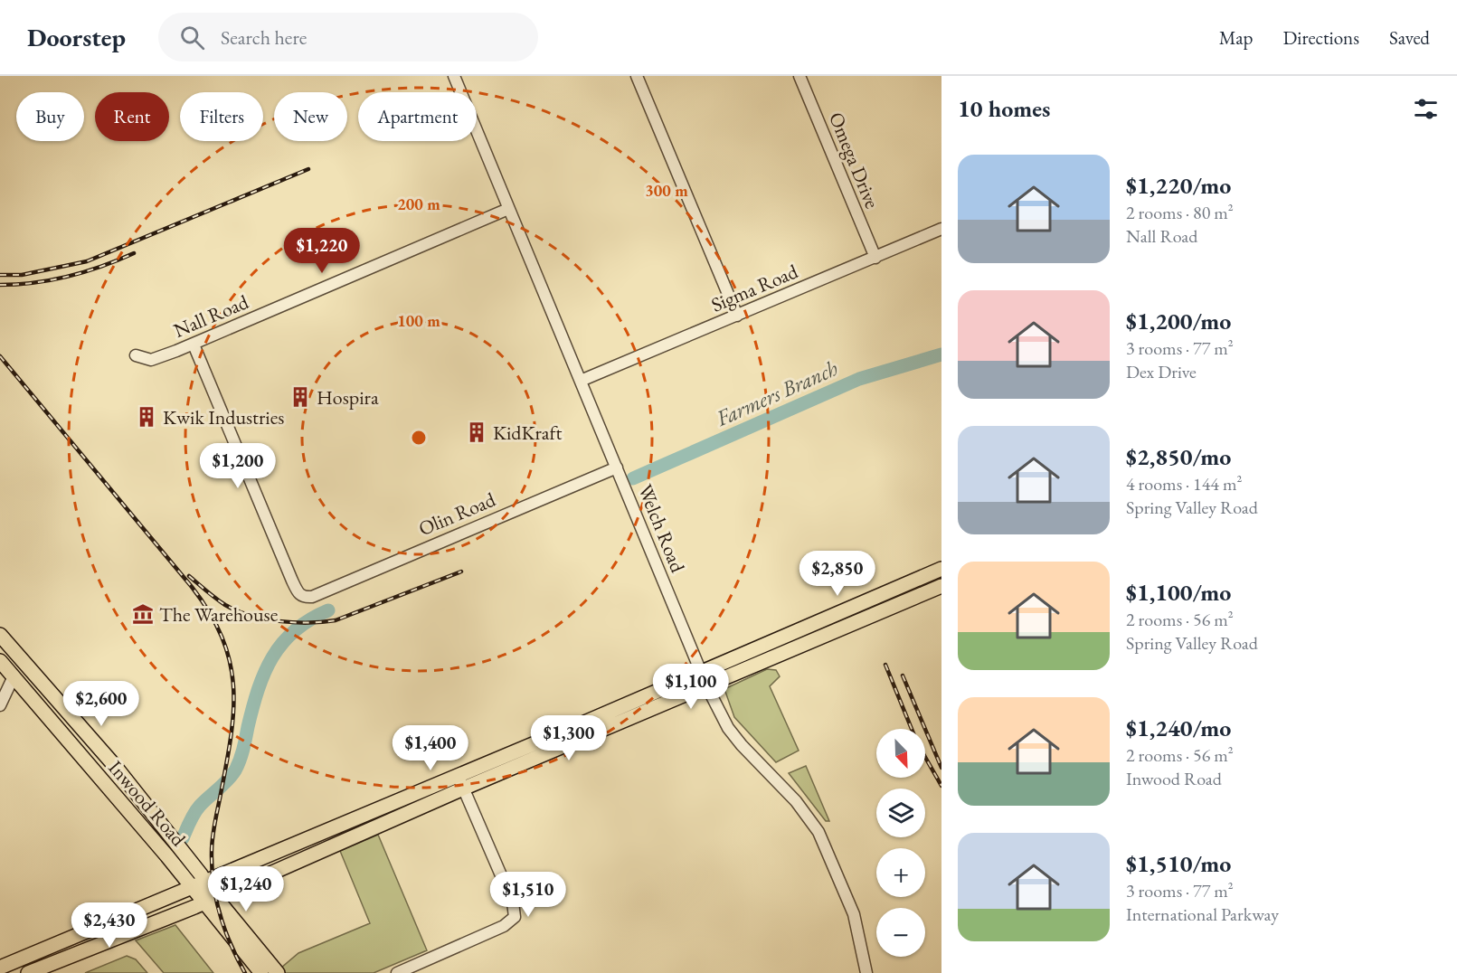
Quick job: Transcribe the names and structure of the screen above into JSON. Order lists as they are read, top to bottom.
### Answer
{
  "streets": {
    "main road": ["Inwood Road"],
    "street": [
      "Omega Drive",
      "Sigma Road",
      "Nall Road",
      "Olin Road",
      "Welch Road"
    ]
  },
  "crossings": [
    ["Omega Drive", "Sigma Road"],
    ["Sigma Road", "Welch Road"],
    ["Nall Road", "Olin Road"],
    ["Nall Road", "Welch Road"],
    ["Olin Road", "Welch Road"]
  ],
  "water": ["Farmers Branch"],
  "places": {
    "building": ["Hospira", "Kwik Industries", "KidKraft"],
    "museum": ["The Warehouse"]
  },
  "north": "bottom right",
  "page": {
    "header": "Doorstep",
    "search": "Search here",
    "nav": ["Map", "Directions", "Saved"],
    "heading": "10 homes",
    "chip": [
      "Buy",
      "Rent",
      "Filters",
      "New",
      "Apartment"
    ],
    "list": [
      {
        "name": "$1,220/mo",
        "note": "2 rooms · 80 m² · Nall Road"
      },
      {
        "name": "$1,200/mo",
        "note": "3 rooms · 77 m² · Dex Drive"
      },
      {
        "name": "$2,850/mo",
        "note": "4 rooms · 144 m² · Spring Valley Road"
      },
      {
        "name": "$1,100/mo",
        "note": "2 rooms · 56 m² · Spring Valley Road"
      },
      {
        "name": "$1,240/mo",
        "note": "2 rooms · 56 m² · Inwood Road"
      },
      {
        "name": "$1,510/mo",
        "note": "3 rooms · 77 m² · International Parkway"
      }
    ],
    "price": [
      "$1,220",
      "$1,200",
      "$2,850",
      "$1,100",
      "$2,600",
      "$1,300",
      "$1,400",
      "$1,240",
      "$1,510",
      "$2,430"
    ],
    "map_buttons": ["+", "−"]
  },
  "rings": ["300 m", "200 m", "100 m"]
}
